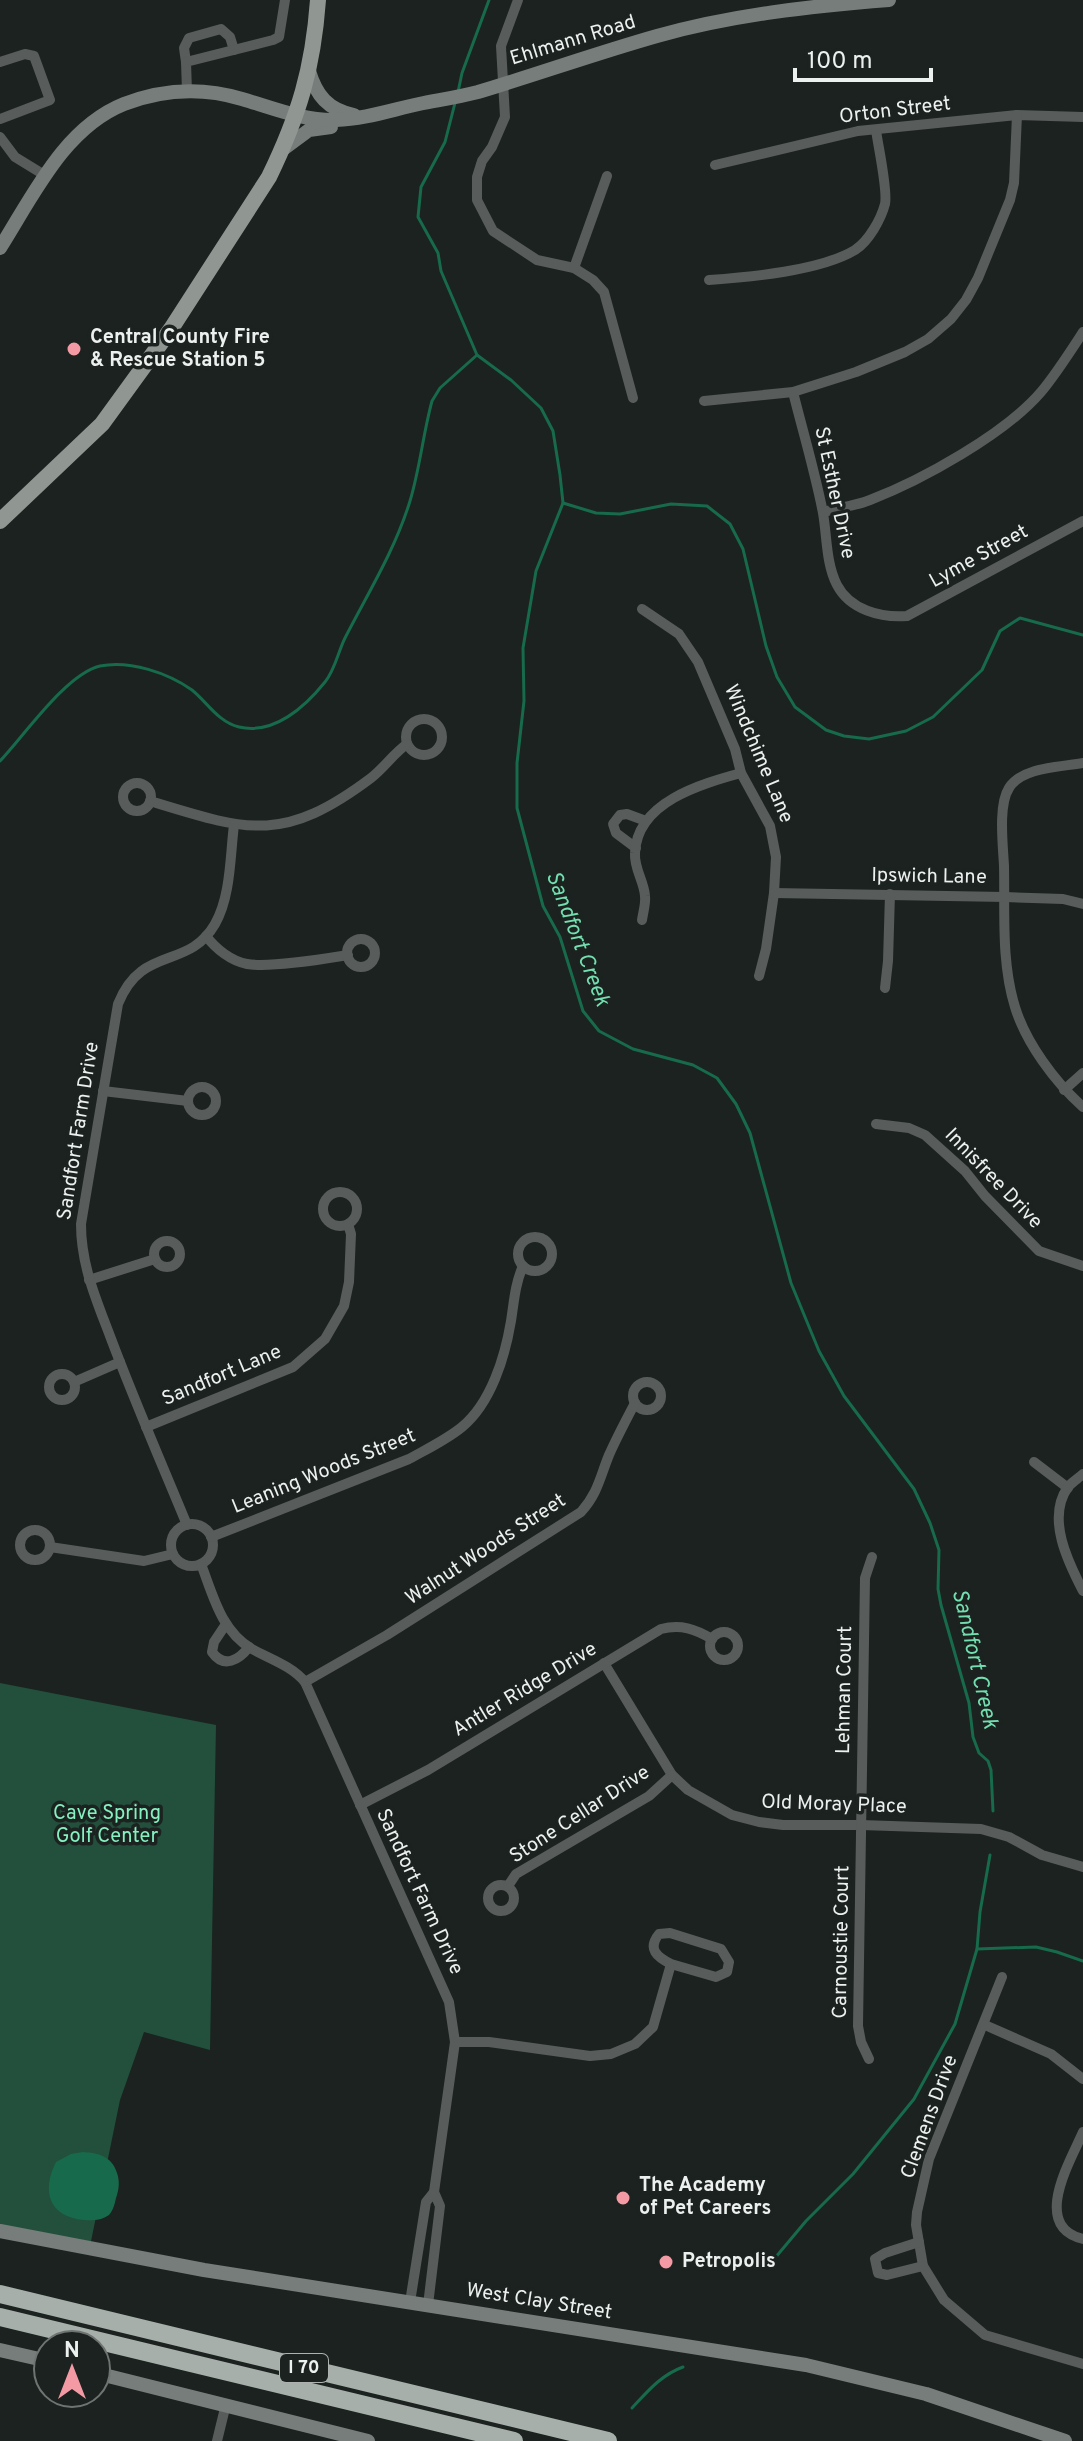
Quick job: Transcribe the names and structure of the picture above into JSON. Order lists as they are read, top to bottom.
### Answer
{
  "streets": {
    "highway": ["I 70"],
    "street": [
      "Ehlmann Road",
      "Orton Street",
      "St Esther Drive",
      "Lyme Street",
      "Windchime Lane",
      "Ipswich Lane",
      "Sandfort Farm Drive",
      "Innisfree Drive",
      "Sandfort Lane",
      "Leaning Woods Street",
      "Walnut Woods Street",
      "Antler Ridge Drive",
      "Lehman Court",
      "Old Moray Place",
      "Stone Cellar Drive",
      "Carnoustie Court",
      "Clemens Drive",
      "West Clay Street"
    ]
  },
  "crossings": [
    ["St Esther Drive", "Lyme Street"],
    ["Windchime Lane", "Ipswich Lane"],
    ["Sandfort Farm Drive", "Sandfort Lane"],
    ["Sandfort Farm Drive", "Leaning Woods Street"],
    ["Sandfort Farm Drive", "Walnut Woods Street"],
    ["Sandfort Farm Drive", "Antler Ridge Drive"],
    ["Sandfort Farm Drive", "West Clay Street"],
    ["Antler Ridge Drive", "Old Moray Place"],
    ["Lehman Court", "Old Moray Place"],
    ["Lehman Court", "Carnoustie Court"],
    ["Old Moray Place", "Stone Cellar Drive"],
    ["Old Moray Place", "Carnoustie Court"]
  ],
  "water": ["Sandfort Creek"],
  "parks": ["Cave Spring Golf Center"],
  "places": ["Central County Fire & Rescue Station 5", "The Academy of Pet Careers", "Petropolis"],
  "scale_bar": "100 m",
  "north": "top"
}
